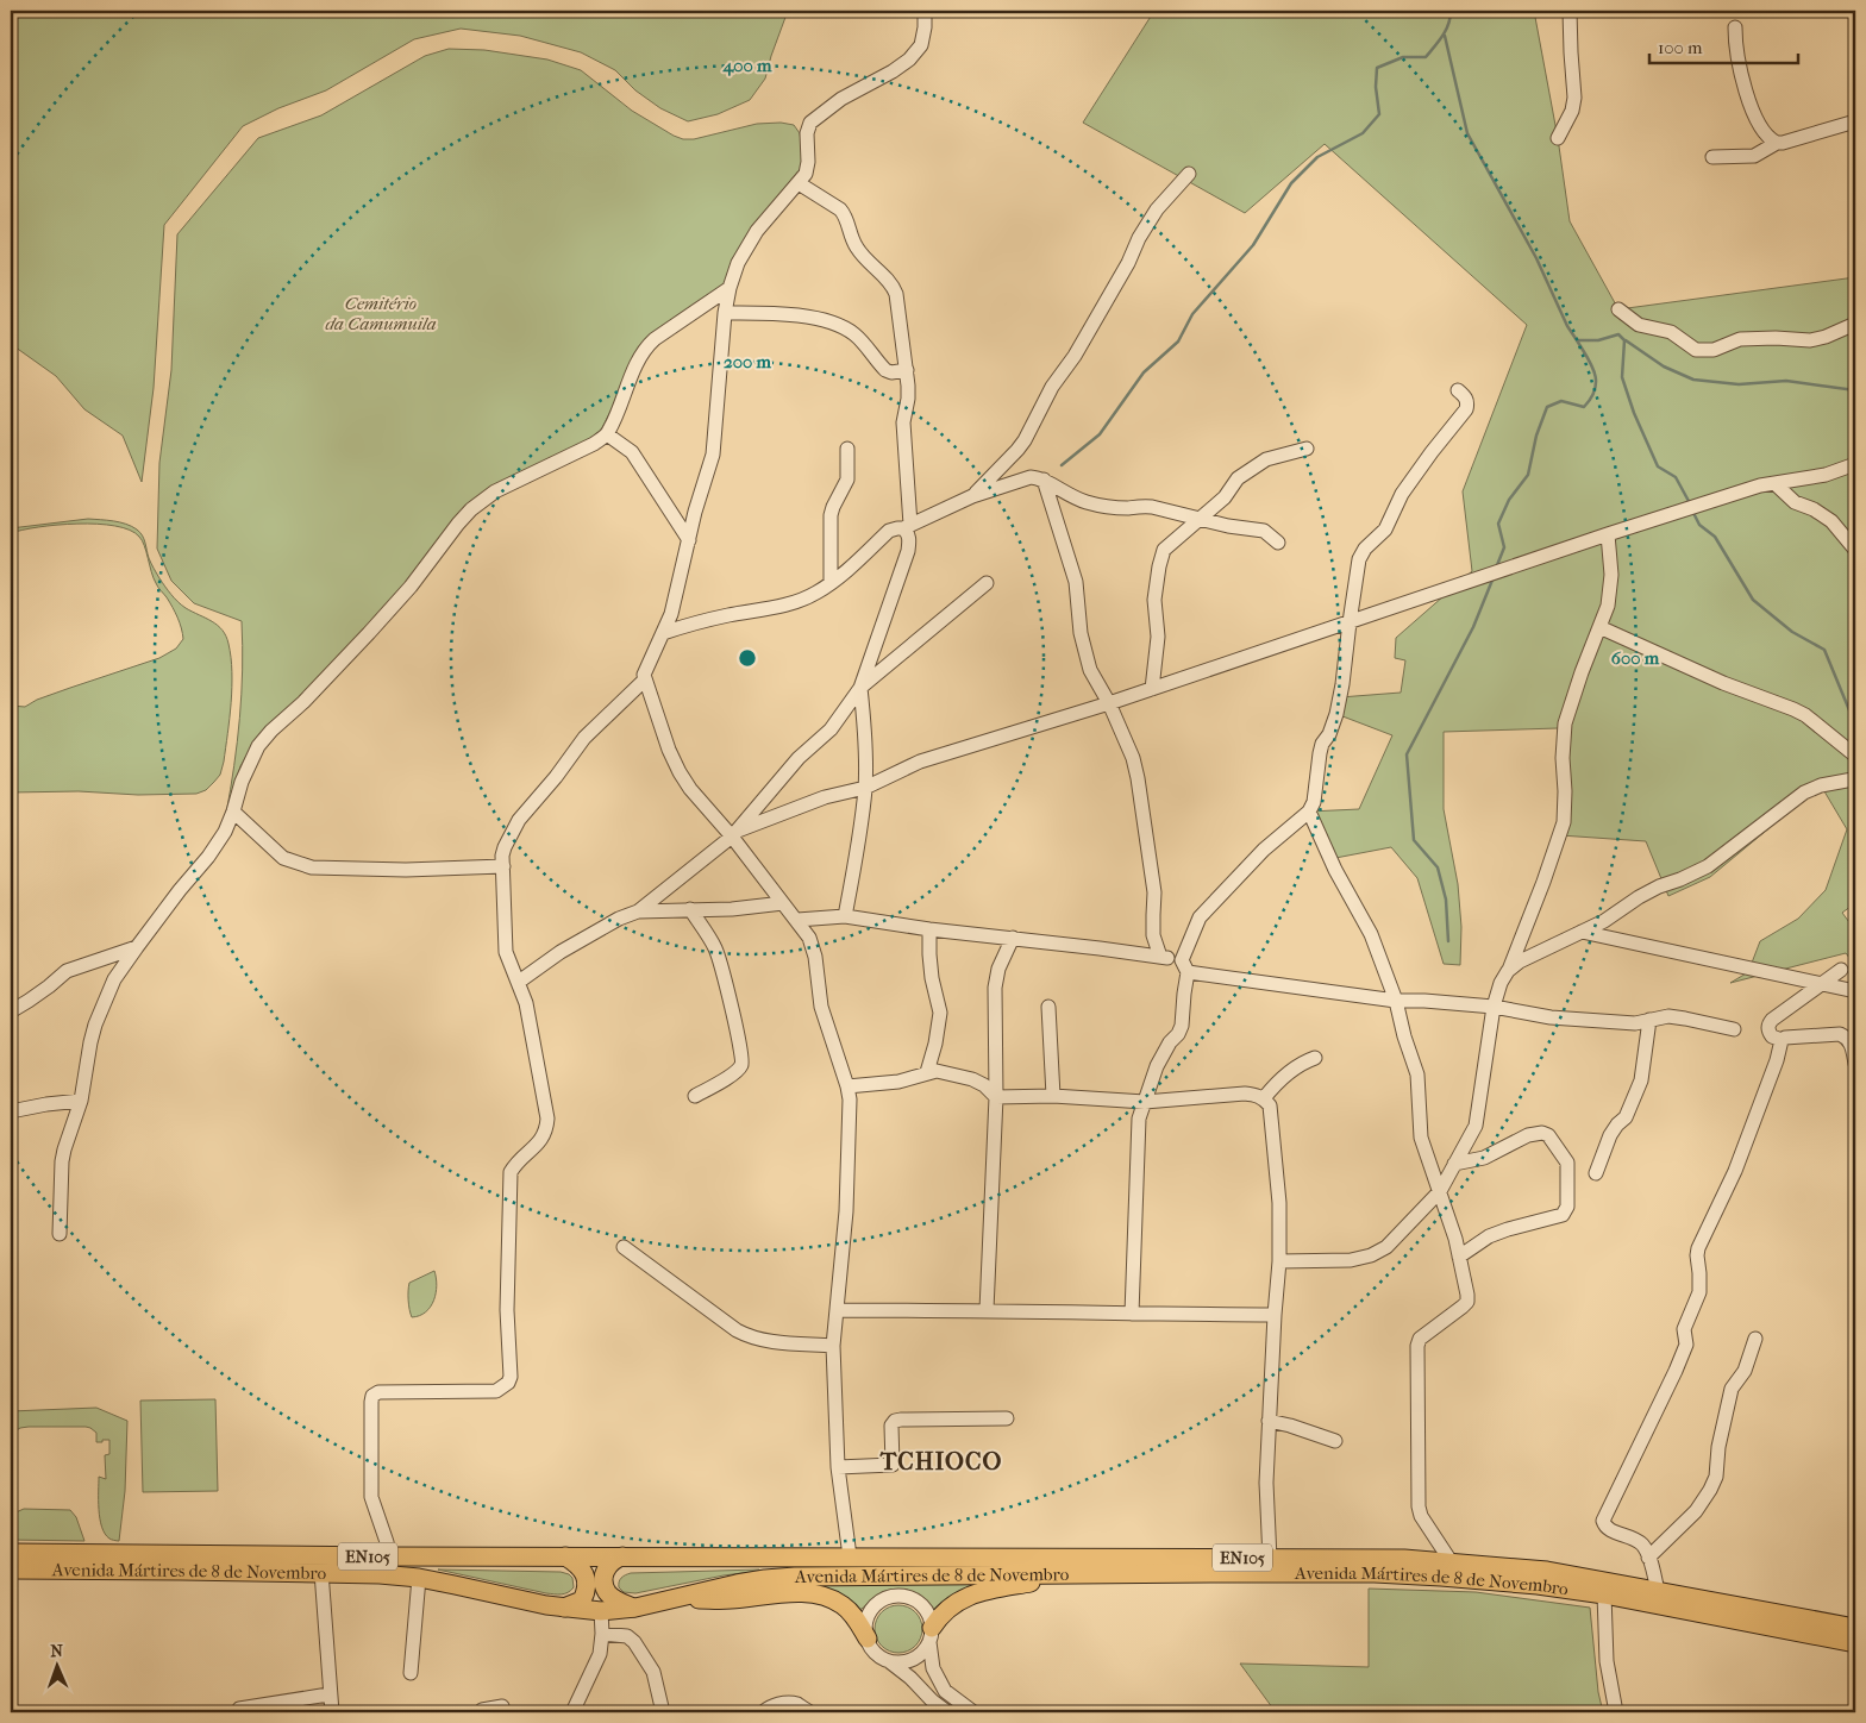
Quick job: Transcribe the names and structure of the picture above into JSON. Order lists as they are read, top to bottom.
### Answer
{
  "streets": {
    "main road": ["EN105", "Avenida Mártires de 8 de Novembro"]
  },
  "districts": ["TCHIOCO"],
  "parks": ["Cemitério da Camumuila"],
  "scale_bar": "100 m",
  "north": "top",
  "rings": ["400 m", "200 m", "600 m"]
}
